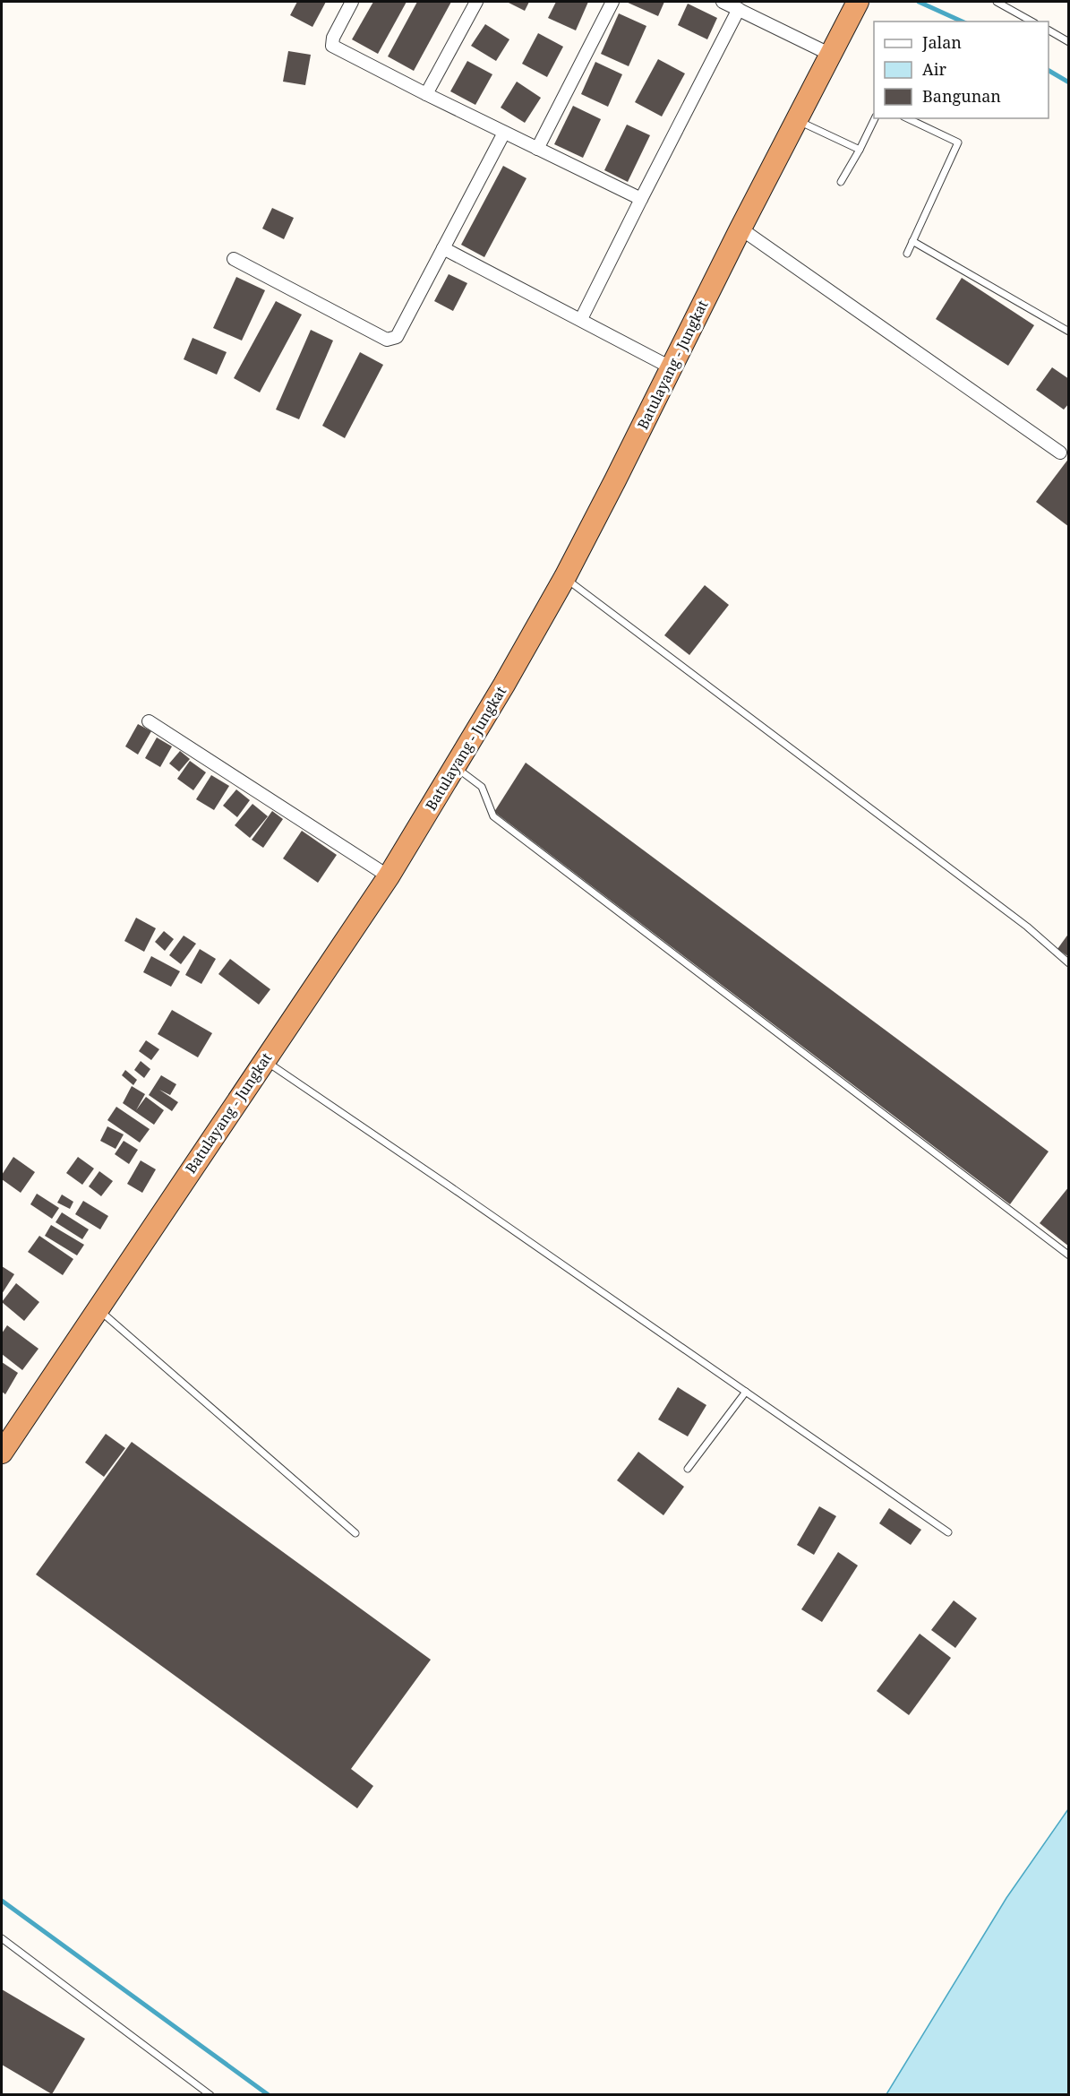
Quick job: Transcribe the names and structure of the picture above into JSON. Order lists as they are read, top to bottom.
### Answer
{
  "streets": {
    "highway": ["Batulayang - Jungkat"]
  },
  "legend": ["Jalan", "Air", "Bangunan"]
}
